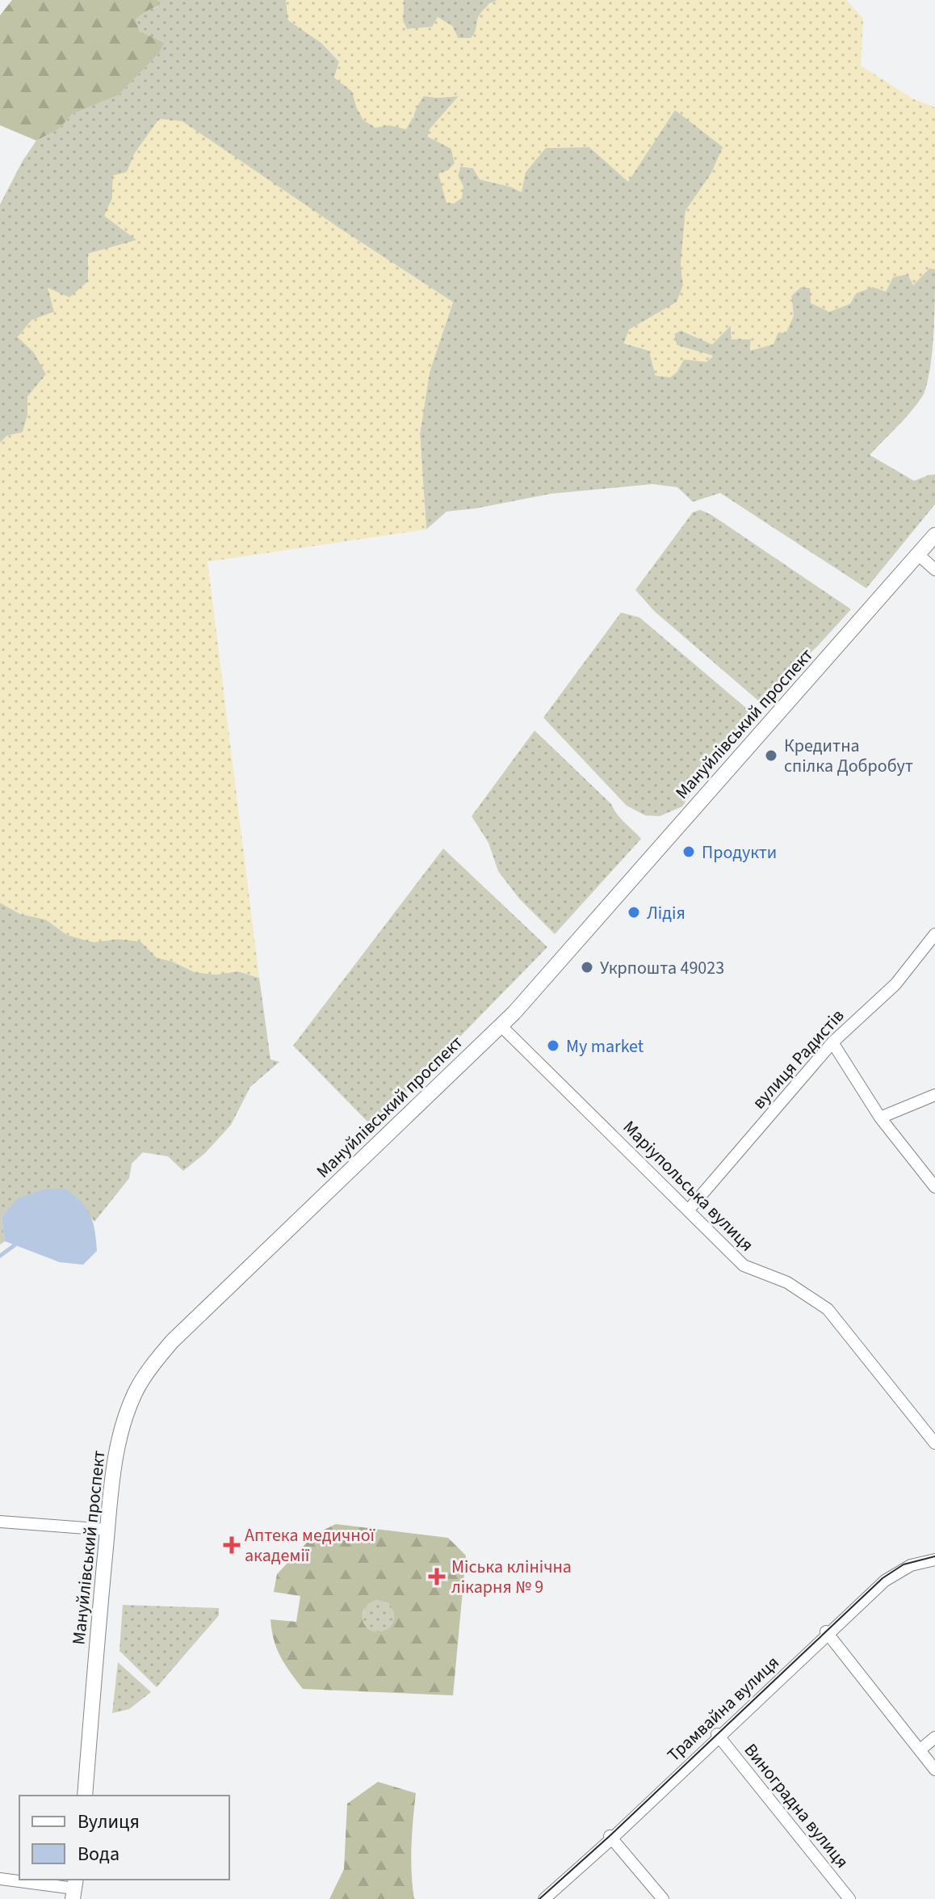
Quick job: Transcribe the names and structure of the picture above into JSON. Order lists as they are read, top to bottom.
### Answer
{
  "streets": {
    "main road": ["Мануйлівський проспект"],
    "street": [
      "вулиця Радистів",
      "Маріупольська вулиця",
      "Трамвайна вулиця",
      "Виноградна вулиця"
    ]
  },
  "crossings": [
    ["Мануйлівський проспект", "Маріупольська вулиця"],
    ["вулиця Радистів", "Маріупольська вулиця"],
    ["Трамвайна вулиця", "Виноградна вулиця"]
  ],
  "places": {
    "other": [
      "Кредитна спілка Добробут",
      "Продукти",
      "Лідія",
      "Укрпошта 49023",
      "My market"
    ],
    "health": ["Аптека медичної академії", "Міська клінічна лікарня № 9"]
  },
  "legend": ["Вулиця", "Вода"]
}
